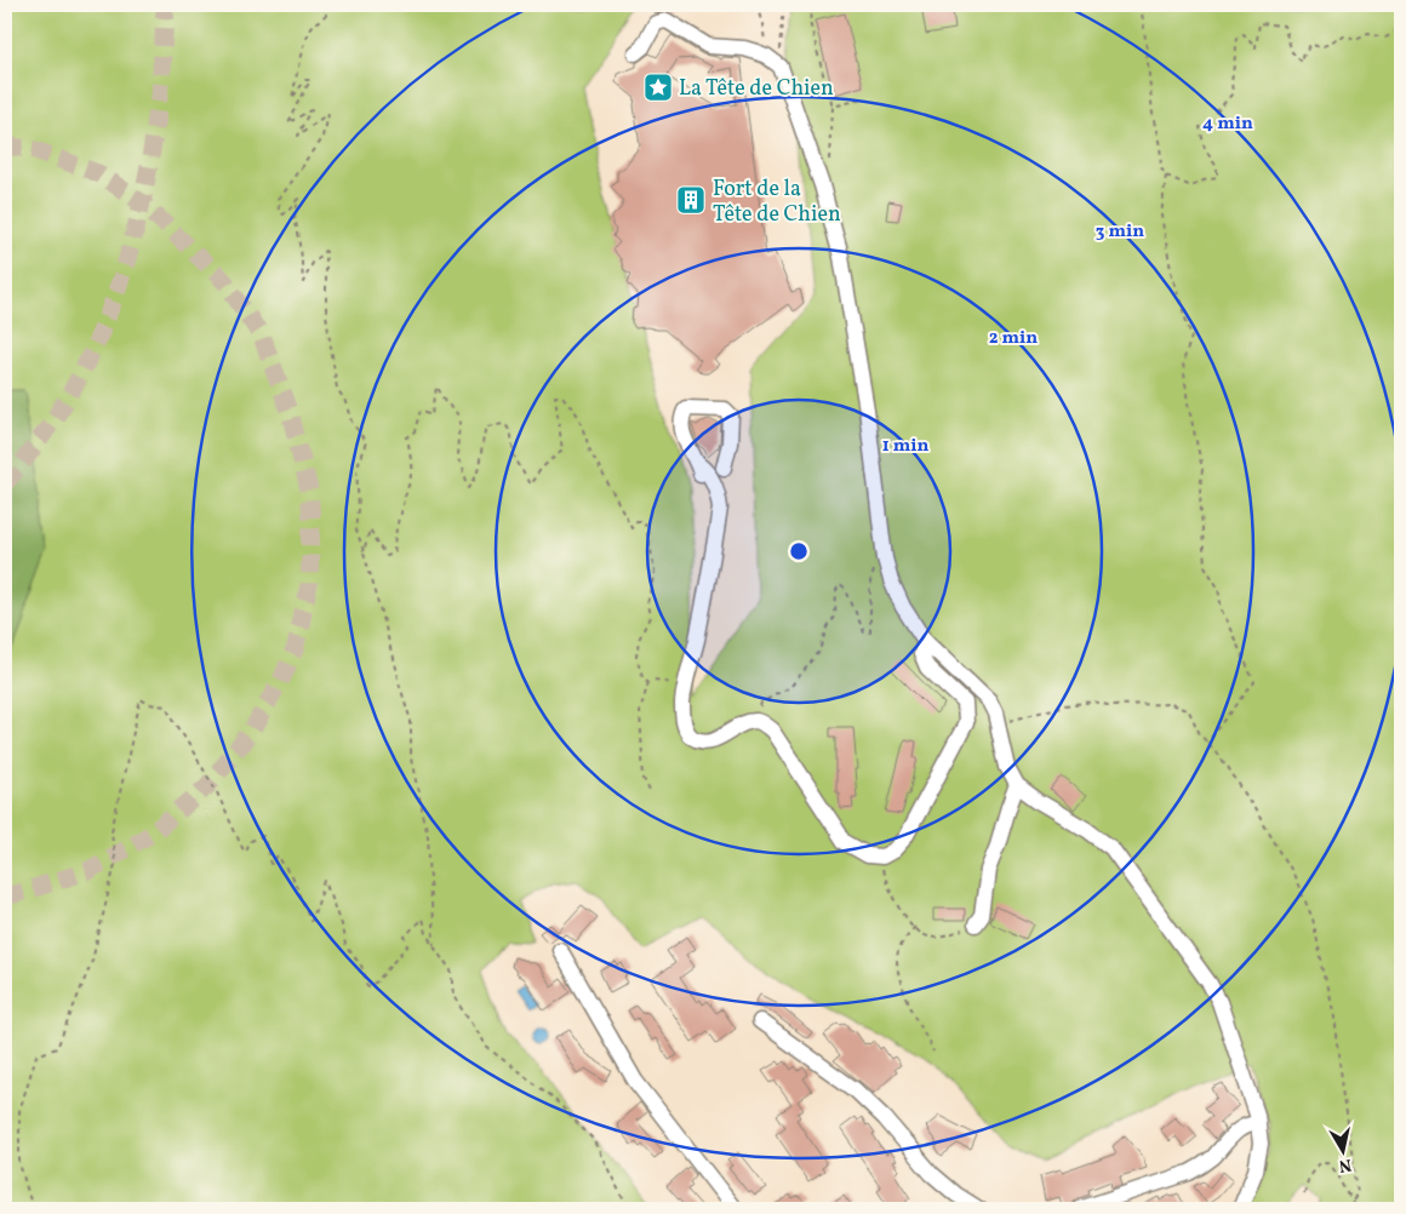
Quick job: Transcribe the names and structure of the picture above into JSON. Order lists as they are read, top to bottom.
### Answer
{
  "places": {
    "place": ["La Tête de Chien"],
    "building": ["Fort de la Tête de Chien"]
  },
  "north": "bottom",
  "rings": [
    "4 min",
    "3 min",
    "2 min",
    "1 min"
  ]
}
